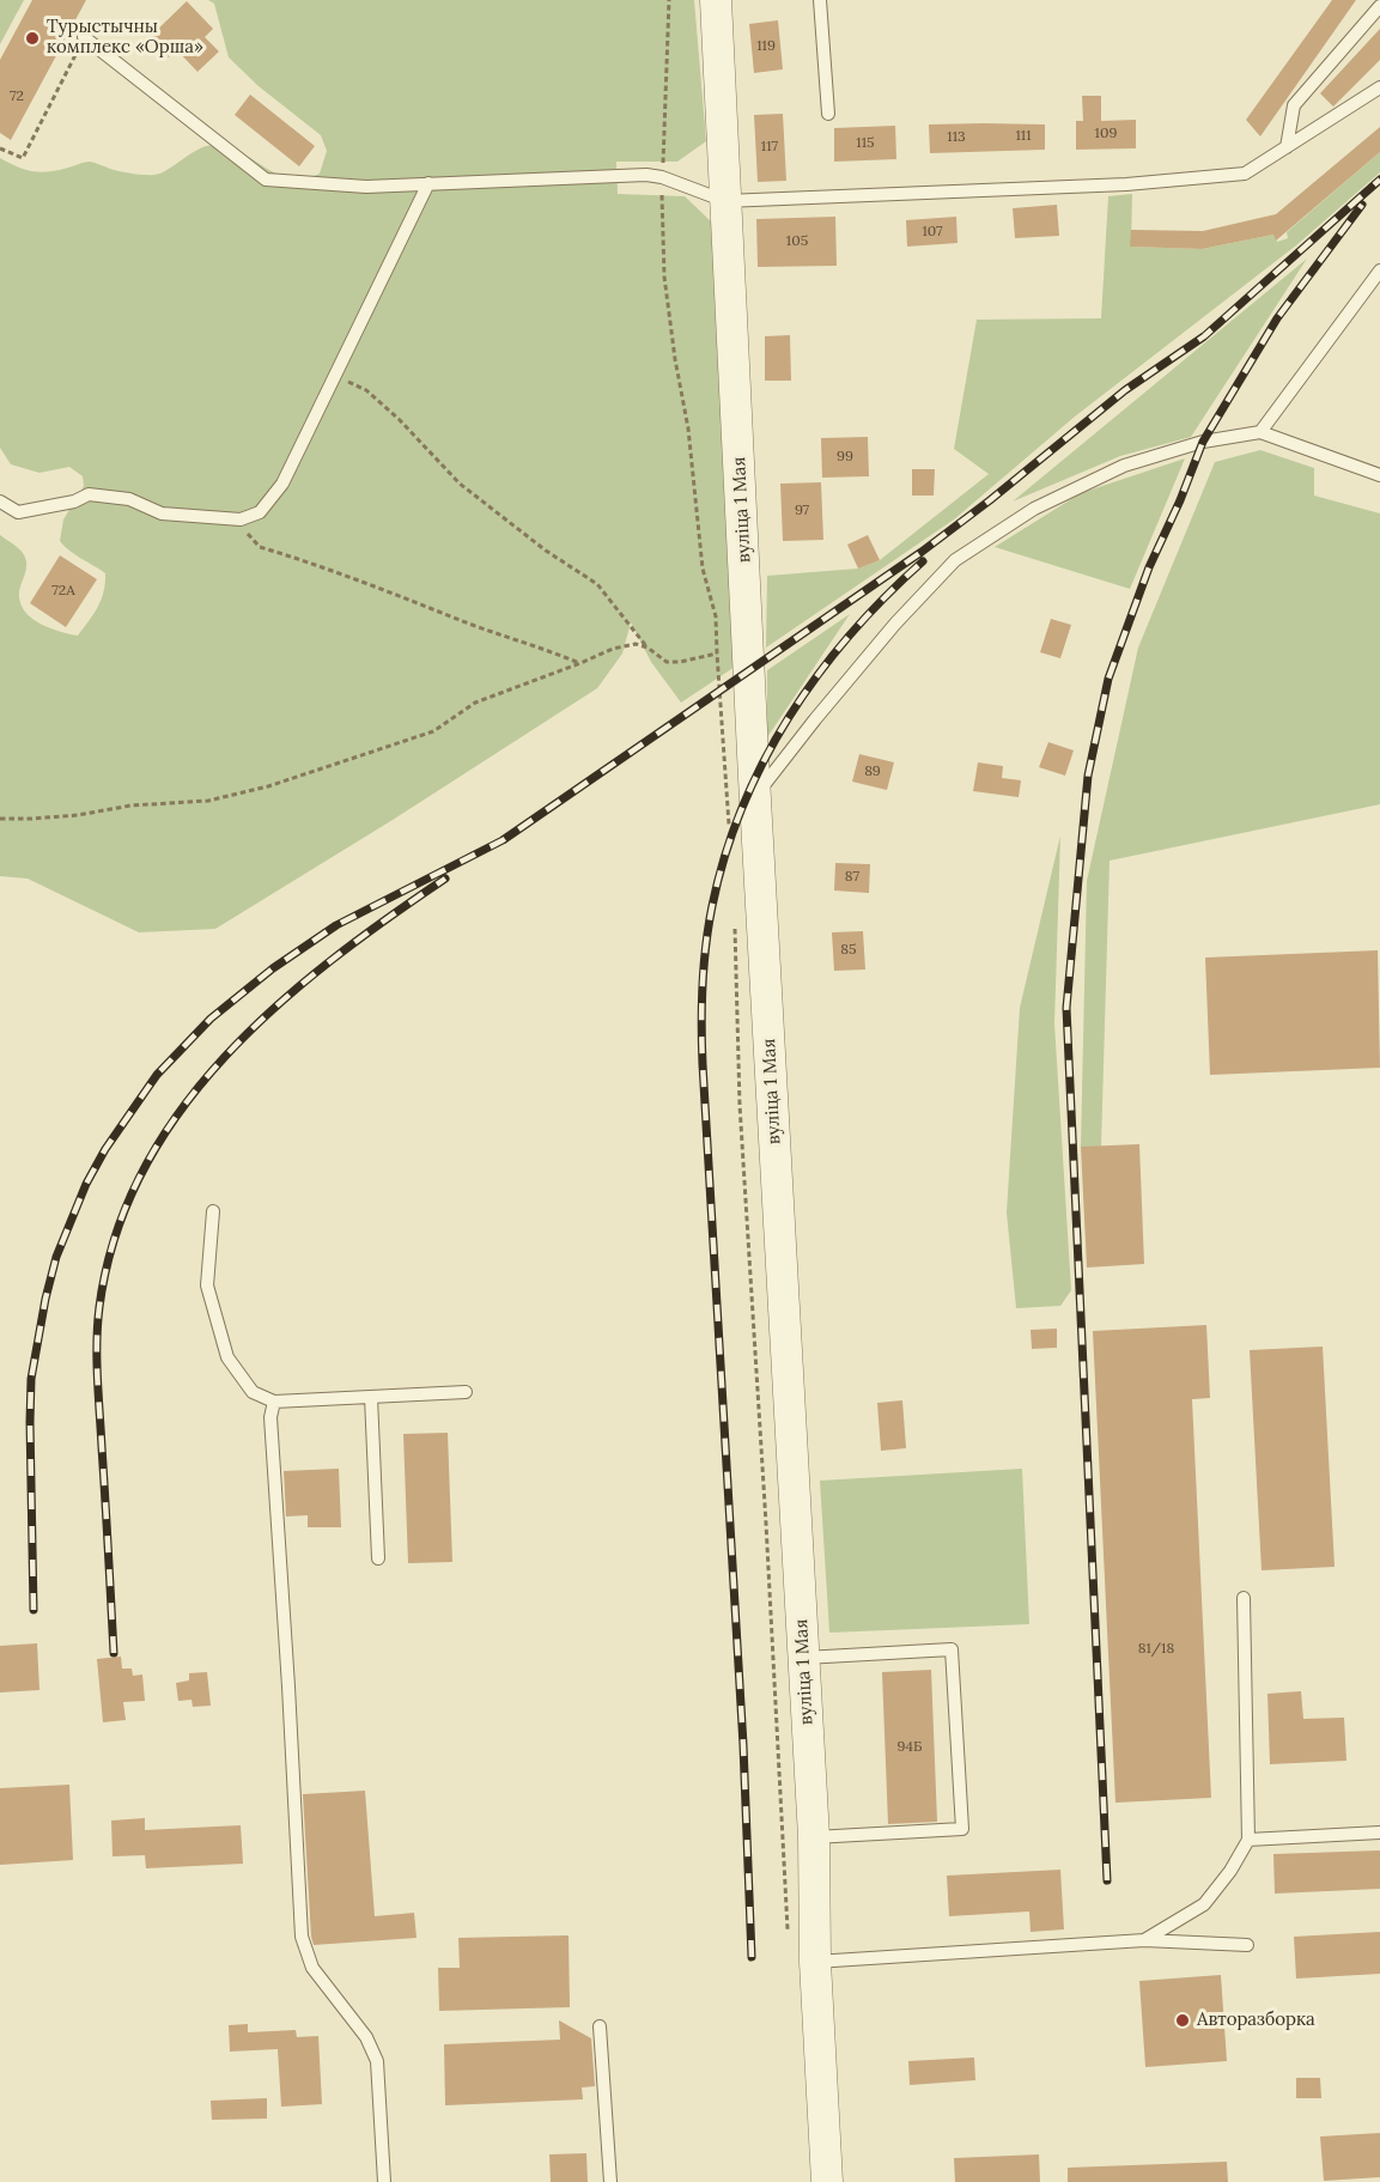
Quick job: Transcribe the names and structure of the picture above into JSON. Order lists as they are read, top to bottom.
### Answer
{
  "streets": {
    "street": ["вуліца 1 Мая"]
  },
  "places": ["Турыстычны комплекс «Орша»", "Авторазборка"],
  "house_numbers": [
    "119",
    "72",
    "109",
    "111",
    "113",
    "115",
    "117",
    "107",
    "105",
    "99",
    "97",
    "72А",
    "89",
    "87",
    "85",
    "81/18",
    "94Б"
  ]
}
